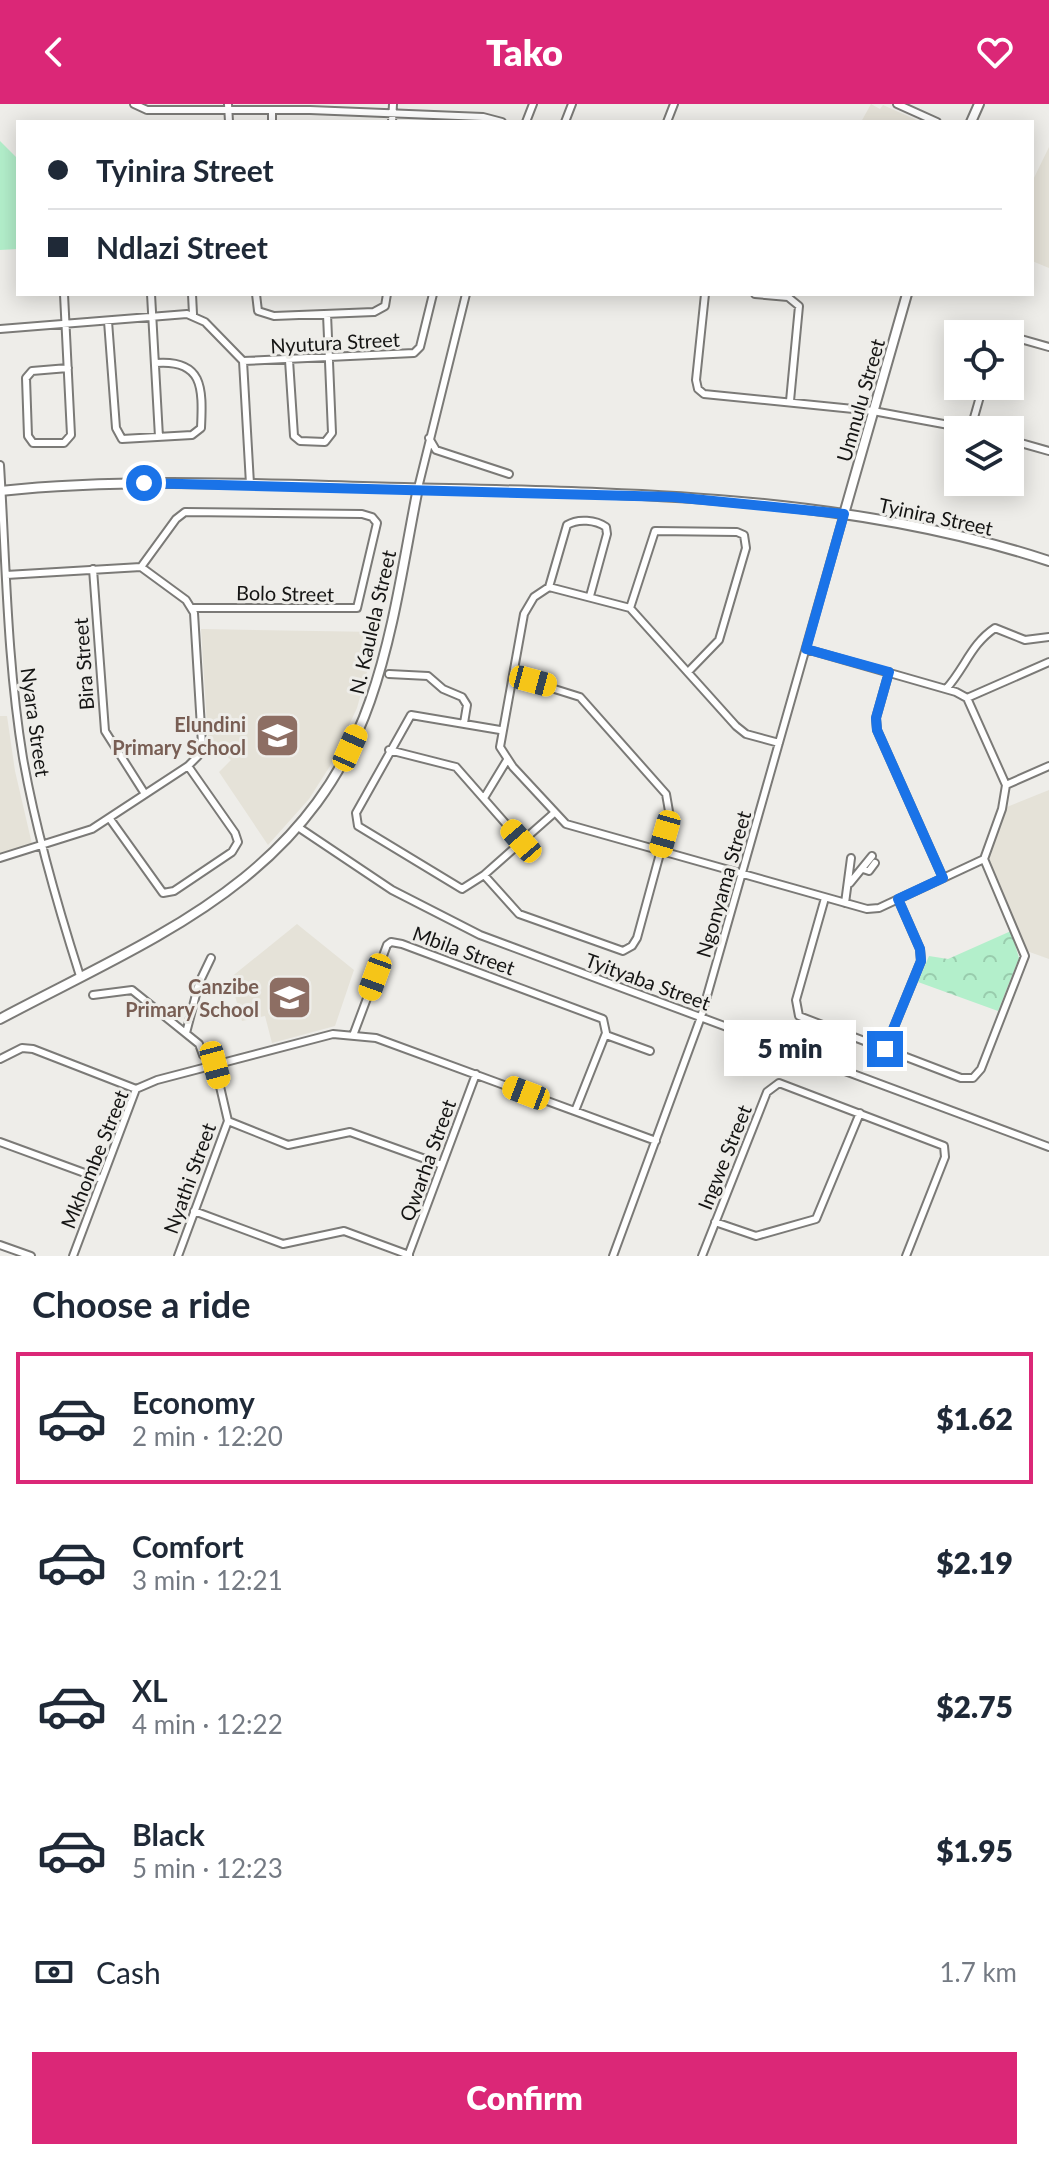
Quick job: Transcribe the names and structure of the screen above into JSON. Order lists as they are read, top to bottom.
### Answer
{
  "streets": {
    "street": [
      "Nyutura Street",
      "Umnulu Street",
      "Tyinira Street",
      "Bolo Street",
      "N. Kaulela Street",
      "Bira Street",
      "Nyara Street",
      "Ngonyama Street",
      "Mbila Street",
      "Tyityaba Street",
      "Ingwe Street",
      "Mkhombe Street",
      "Qwarha Street",
      "Nyathi Street"
    ]
  },
  "crossings": [
    ["Umnulu Street", "Tyinira Street"],
    ["Umnulu Street", "Ngonyama Street"],
    ["Tyinira Street", "N. Kaulela Street"],
    ["Tyinira Street", "Nyara Street"],
    ["Tyinira Street", "Ngonyama Street"],
    ["N. Kaulela Street", "Nyara Street"],
    ["N. Kaulela Street", "Tyityaba Street"],
    ["Ngonyama Street", "Tyityaba Street"],
    ["Ngonyama Street", "Mkhombe Street"],
    ["Mbila Street", "Mkhombe Street"],
    ["Mkhombe Street", "Qwarha Street"],
    ["Mkhombe Street", "Nyathi Street"]
  ],
  "places": {
    "school or university": ["Elundini Primary School", "Canzibe Primary School"]
  },
  "page": {
    "header": "Tako",
    "banner": ["Tyinira Street", "Ndlazi Street"],
    "bubble": "5 min",
    "heading": "Choose a ride",
    "list": [
      {
        "name": "Economy",
        "note": "2 min · 12:20",
        "value": "$1.62"
      },
      {
        "name": "Comfort",
        "note": "3 min · 12:21",
        "value": "$2.19"
      },
      {
        "name": "XL",
        "note": "4 min · 12:22",
        "value": "$2.75"
      },
      {
        "name": "Black",
        "note": "5 min · 12:23",
        "value": "$1.95"
      }
    ],
    "pay": ["Cash", "1.7 km"],
    "buttons": "Confirm"
  }
}
